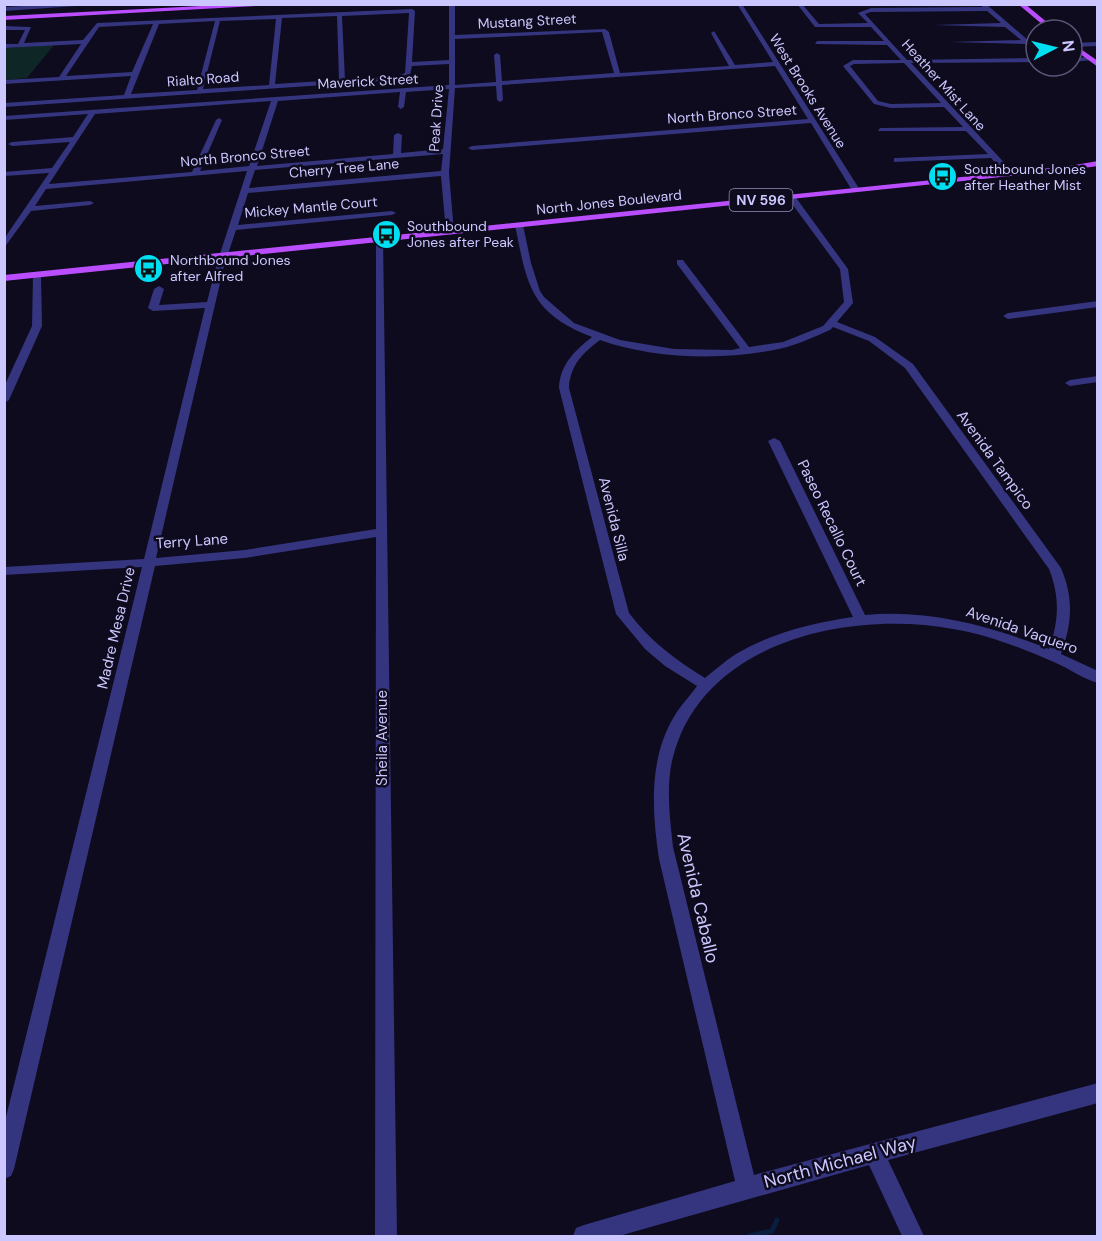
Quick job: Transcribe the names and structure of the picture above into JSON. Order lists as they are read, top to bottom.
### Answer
{
  "streets": {
    "main road": ["NV 596", "North Jones Boulevard"],
    "street": [
      "Mustang Street",
      "Rialto Road",
      "Maverick Street",
      "Heather Mist Lane",
      "West Brooks Avenue",
      "North Bronco Street",
      "Peak Drive",
      "Cherry Tree Lane",
      "Mickey Mantle Court",
      "Avenida Tampico",
      "Avenida Silla",
      "Paseo Recallo Court",
      "Terry Lane",
      "Madre Mesa Drive",
      "Avenida Vaquero",
      "Sheila Avenue",
      "Avenida Caballo",
      "North Michael Way"
    ]
  },
  "crossings": [
    ["Mustang Street", "Maverick Street"],
    ["Mustang Street", "Peak Drive"],
    ["Rialto Road", "Maverick Street"],
    ["Rialto Road", "Madre Mesa Drive"],
    ["Maverick Street", "West Brooks Avenue"],
    ["Maverick Street", "Peak Drive"],
    ["Maverick Street", "Madre Mesa Drive"],
    ["Heather Mist Lane", "North Jones Boulevard"],
    ["West Brooks Avenue", "North Bronco Street"],
    ["West Brooks Avenue", "North Jones Boulevard"],
    ["North Bronco Street", "Peak Drive"],
    ["North Bronco Street", "Madre Mesa Drive"],
    ["Peak Drive", "Cherry Tree Lane"],
    ["Peak Drive", "North Jones Boulevard"],
    ["Cherry Tree Lane", "Madre Mesa Drive"],
    ["North Jones Boulevard", "Madre Mesa Drive"],
    ["North Jones Boulevard", "Sheila Avenue"],
    ["Mickey Mantle Court", "Madre Mesa Drive"],
    ["Avenida Tampico", "Avenida Vaquero"],
    ["Avenida Silla", "Avenida Caballo"],
    ["Paseo Recallo Court", "Avenida Vaquero"],
    ["Paseo Recallo Court", "Avenida Caballo"],
    ["Terry Lane", "Madre Mesa Drive"],
    ["Terry Lane", "Sheila Avenue"],
    ["Avenida Vaquero", "Avenida Caballo"],
    ["Avenida Caballo", "North Michael Way"]
  ],
  "places": {
    "bus stop": ["Southbound Jones after Heather Mist", "Southbound Jones after Peak", "Northbound Jones after Alfred"]
  },
  "north": "right"
}
